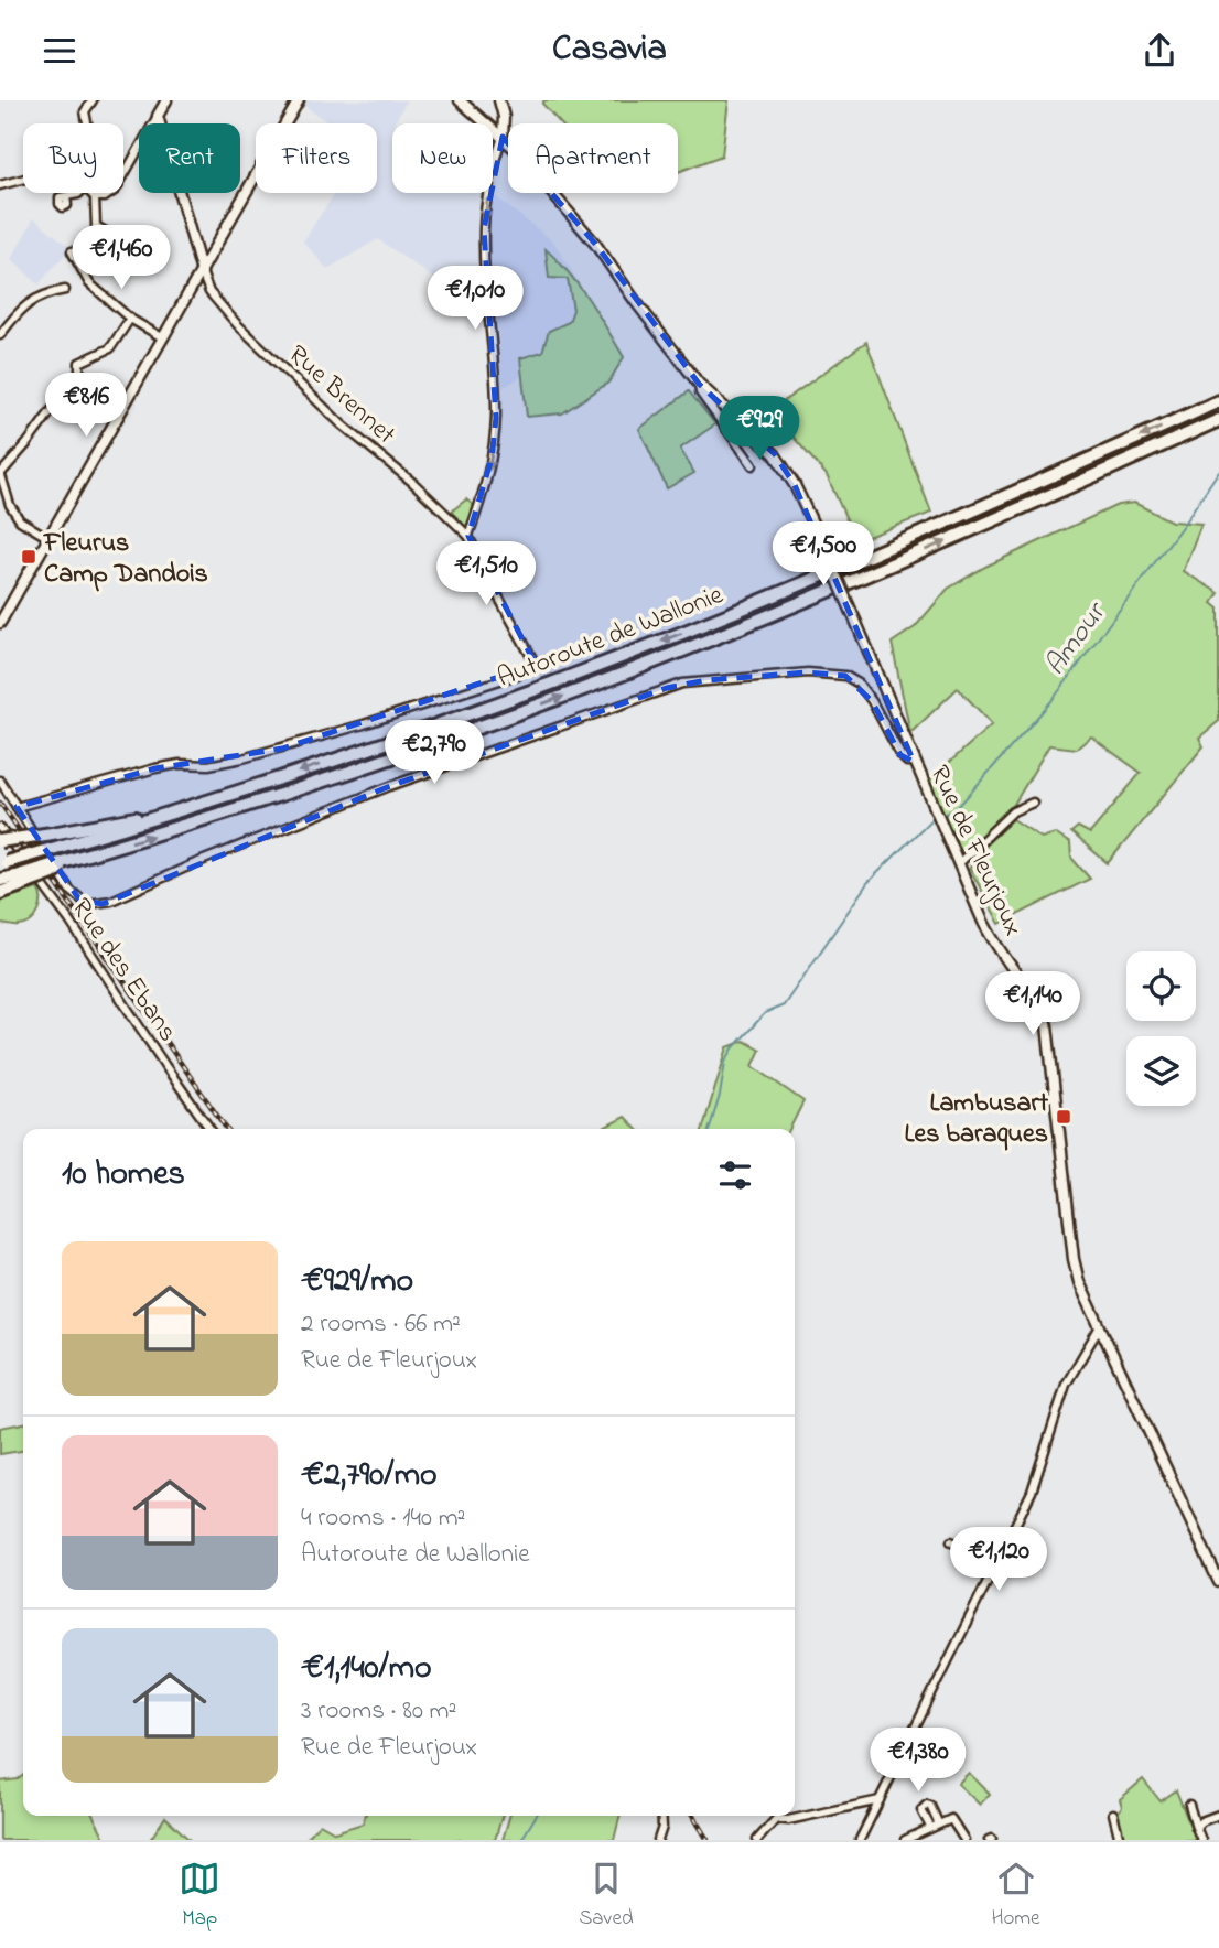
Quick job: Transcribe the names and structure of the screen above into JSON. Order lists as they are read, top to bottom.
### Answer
{
  "streets": {
    "highway": ["Autoroute de Wallonie"],
    "street": ["Rue Brennet", "Rue de Fleurjoux", "Rue des Ebans"]
  },
  "water": ["Amour"],
  "places": {
    "transit": ["Fleurus Camp Dandois", "Lambusart Les baraques"]
  },
  "page": {
    "header": "Casavia",
    "chip": [
      "Buy",
      "Rent",
      "Filters",
      "New",
      "Apartment"
    ],
    "price": [
      "€1,460",
      "€1,010",
      "€816",
      "€929",
      "€1,500",
      "€1,510",
      "€2,790",
      "€1,140",
      "€1,120",
      "€1,380"
    ],
    "heading": "10 homes",
    "list": [
      {
        "name": "€929/mo",
        "note": "2 rooms · 66 m² · Rue de Fleurjoux"
      },
      {
        "name": "€2,790/mo",
        "note": "4 rooms · 140 m² · Autoroute de Wallonie"
      },
      {
        "name": "€1,140/mo",
        "note": "3 rooms · 80 m² · Rue de Fleurjoux"
      }
    ],
    "tabs": ["Map", "Saved", "Home"]
  }
}
